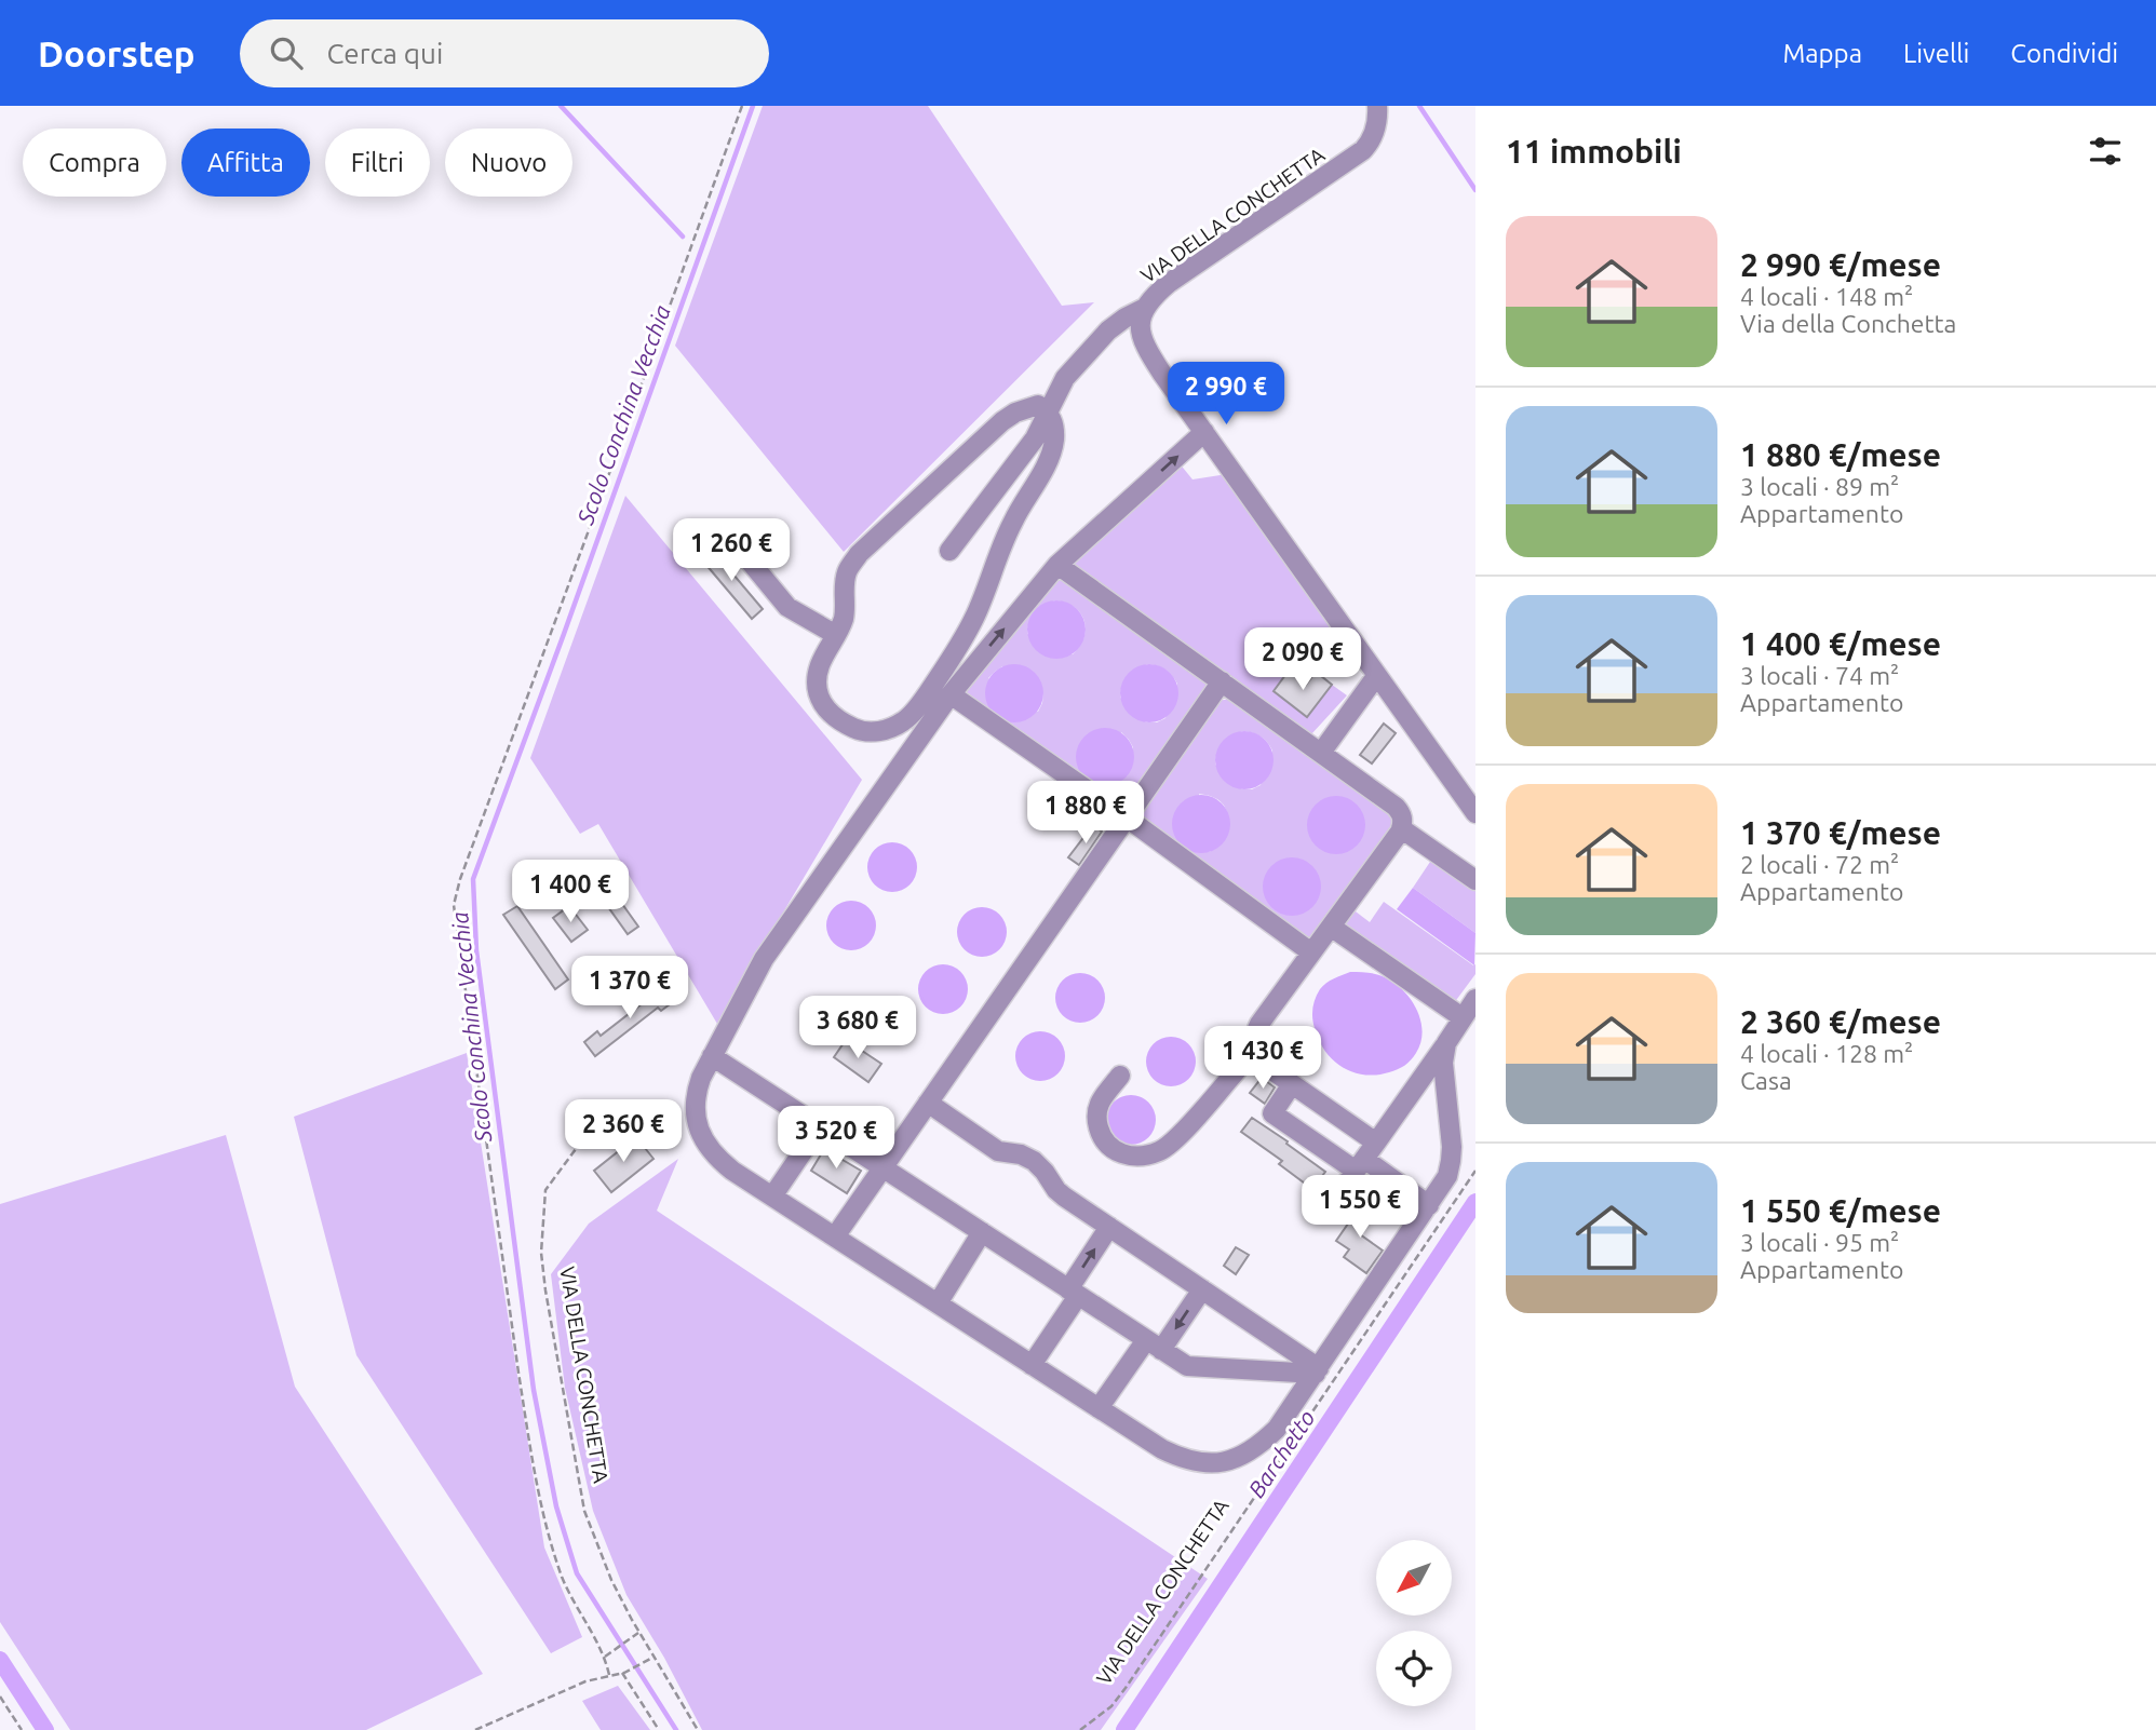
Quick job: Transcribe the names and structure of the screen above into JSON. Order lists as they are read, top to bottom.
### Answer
{
  "streets": {
    "street": ["VIA DELLA CONCHETTA"]
  },
  "water": ["Scolo Conchina Vecchia", "Barchetto"],
  "north": "bottom left",
  "page": {
    "header": "Doorstep",
    "search": "Cerca qui",
    "nav": ["Mappa", "Livelli", "Condividi"],
    "heading": "11 immobili",
    "chip": [
      "Compra",
      "Affitta",
      "Filtri",
      "Nuovo"
    ],
    "list": [
      {
        "name": "2 990 €/mese",
        "note": "4 locali · 148 m² · Via della Conchetta"
      },
      {
        "name": "1 880 €/mese",
        "note": "3 locali · 89 m² · Appartamento"
      },
      {
        "name": "1 400 €/mese",
        "note": "3 locali · 74 m² · Appartamento"
      },
      {
        "name": "1 370 €/mese",
        "note": "2 locali · 72 m² · Appartamento"
      },
      {
        "name": "2 360 €/mese",
        "note": "4 locali · 128 m² · Casa"
      },
      {
        "name": "1 550 €/mese",
        "note": "3 locali · 95 m² · Appartamento"
      }
    ],
    "price": [
      "2 990 €",
      "1 260 €",
      "2 090 €",
      "1 880 €",
      "1 400 €",
      "1 370 €",
      "3 680 €",
      "1 430 €",
      "2 360 €",
      "3 520 €",
      "1 550 €"
    ]
  }
}
